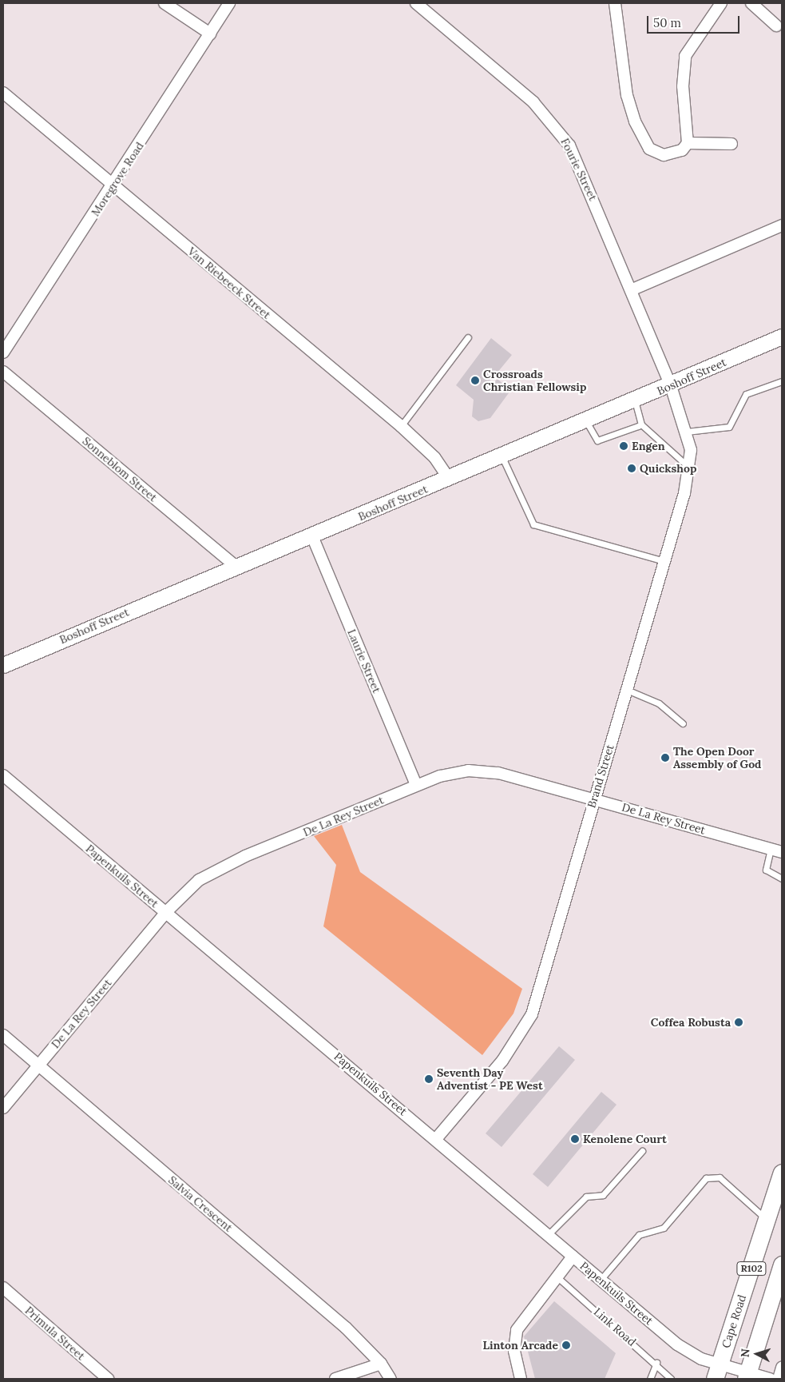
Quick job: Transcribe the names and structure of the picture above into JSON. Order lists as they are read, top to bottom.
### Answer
{
  "streets": {
    "main road": ["R102", "Cape Road"],
    "street": [
      "Fourie Street",
      "Moregrove Road",
      "Van Riebeeck Street",
      "Boshoff Street",
      "Sonneblom Street",
      "Laurie Street",
      "Brand Street",
      "De La Rey Street",
      "Papenkuils Street",
      "Salvia Crescent",
      "Primula Street"
    ],
    "lane": ["Link Road"]
  },
  "crossings": [
    ["Fourie Street", "Boshoff Street"],
    ["Fourie Street", "Brand Street"],
    ["Moregrove Road", "Van Riebeeck Street"],
    ["Van Riebeeck Street", "Boshoff Street"],
    ["Boshoff Street", "Sonneblom Street"],
    ["Boshoff Street", "Laurie Street"],
    ["Boshoff Street", "Brand Street"],
    ["Laurie Street", "De La Rey Street"],
    ["Brand Street", "De La Rey Street"],
    ["Brand Street", "Papenkuils Street"],
    ["De La Rey Street", "Papenkuils Street"],
    ["De La Rey Street", "Salvia Crescent"],
    ["Papenkuils Street", "R102"],
    ["Papenkuils Street", "Cape Road"]
  ],
  "places": [
    "Crossroads Christian Fellowsip",
    "Engen",
    "Quickshop",
    "The Open Door Assembly of God",
    "Coffea Robusta",
    "Seventh Day Adventist - PE West",
    "Kenolene Court",
    "Linton Arcade"
  ],
  "scale_bar": "50 m",
  "north": "left"
}
